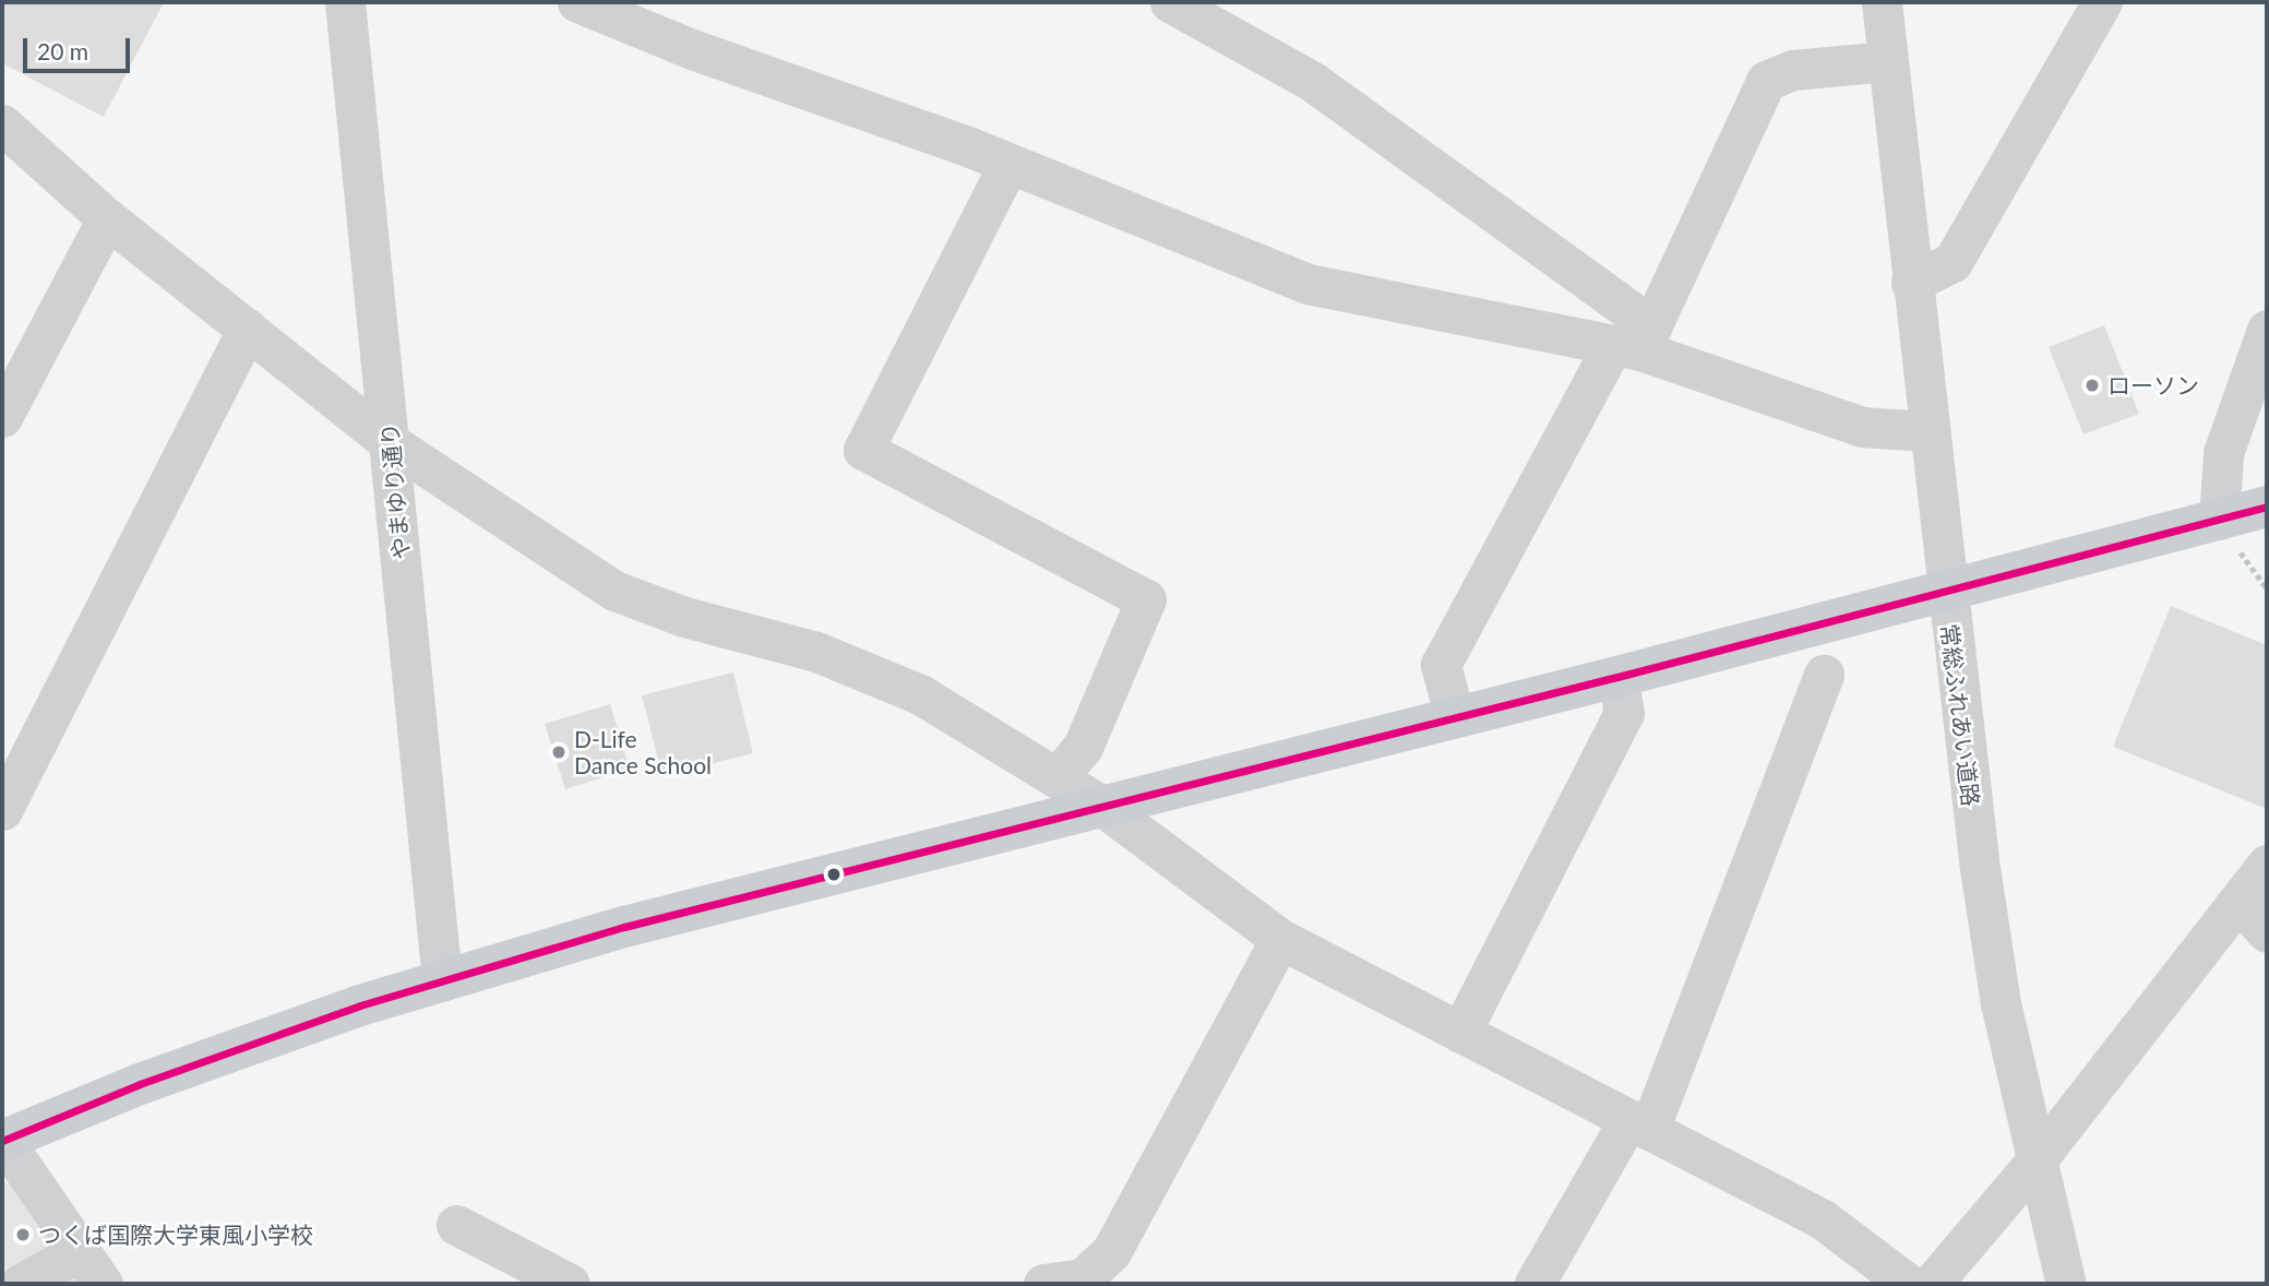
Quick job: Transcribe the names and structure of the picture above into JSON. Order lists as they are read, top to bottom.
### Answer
{
  "streets": {
    "street": ["やまゆり通り", "常総ふれあい道路"]
  },
  "places": ["ローソン", "D-Life Dance School", "つくば国際大学東風小学校"],
  "scale_bar": "20 m"
}
